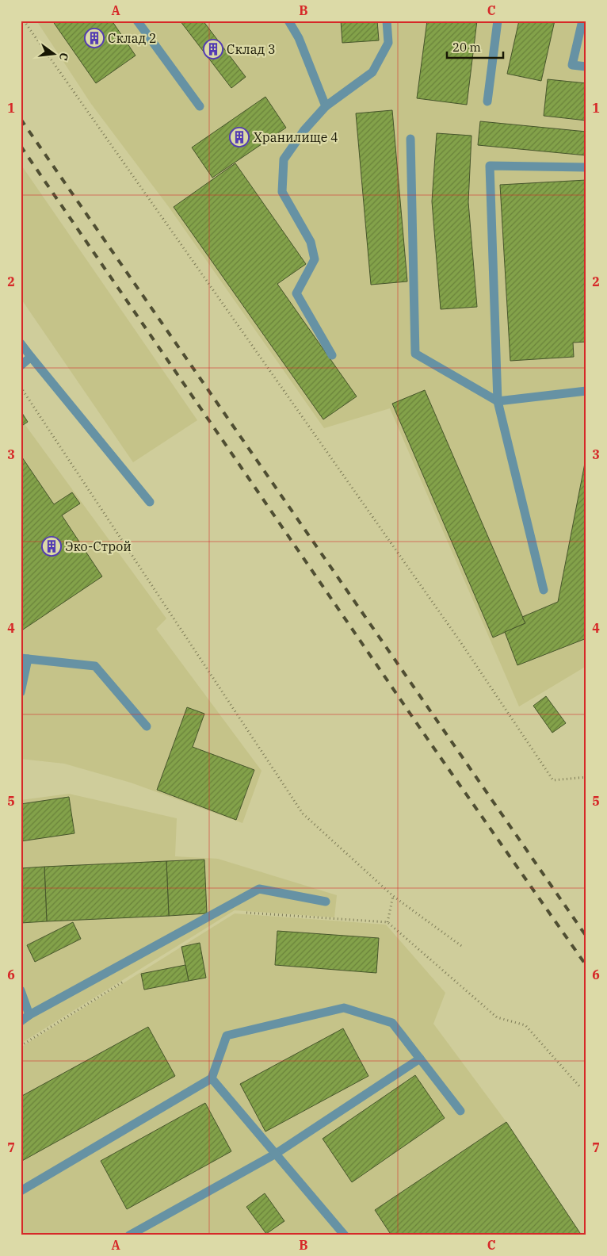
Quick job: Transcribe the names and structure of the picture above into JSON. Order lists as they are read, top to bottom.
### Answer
{
  "places": {
    "building": [
      "Склад 2",
      "Склад 3",
      "Хранилище 4",
      "Эко-Строй"
    ]
  },
  "scale_bar": "20 m",
  "north": "right",
  "grid": {
    "columns": ["A", "B", "C"],
    "rows": [
      "1",
      "2",
      "3",
      "4",
      "5",
      "6",
      "7"
    ]
  }
}
